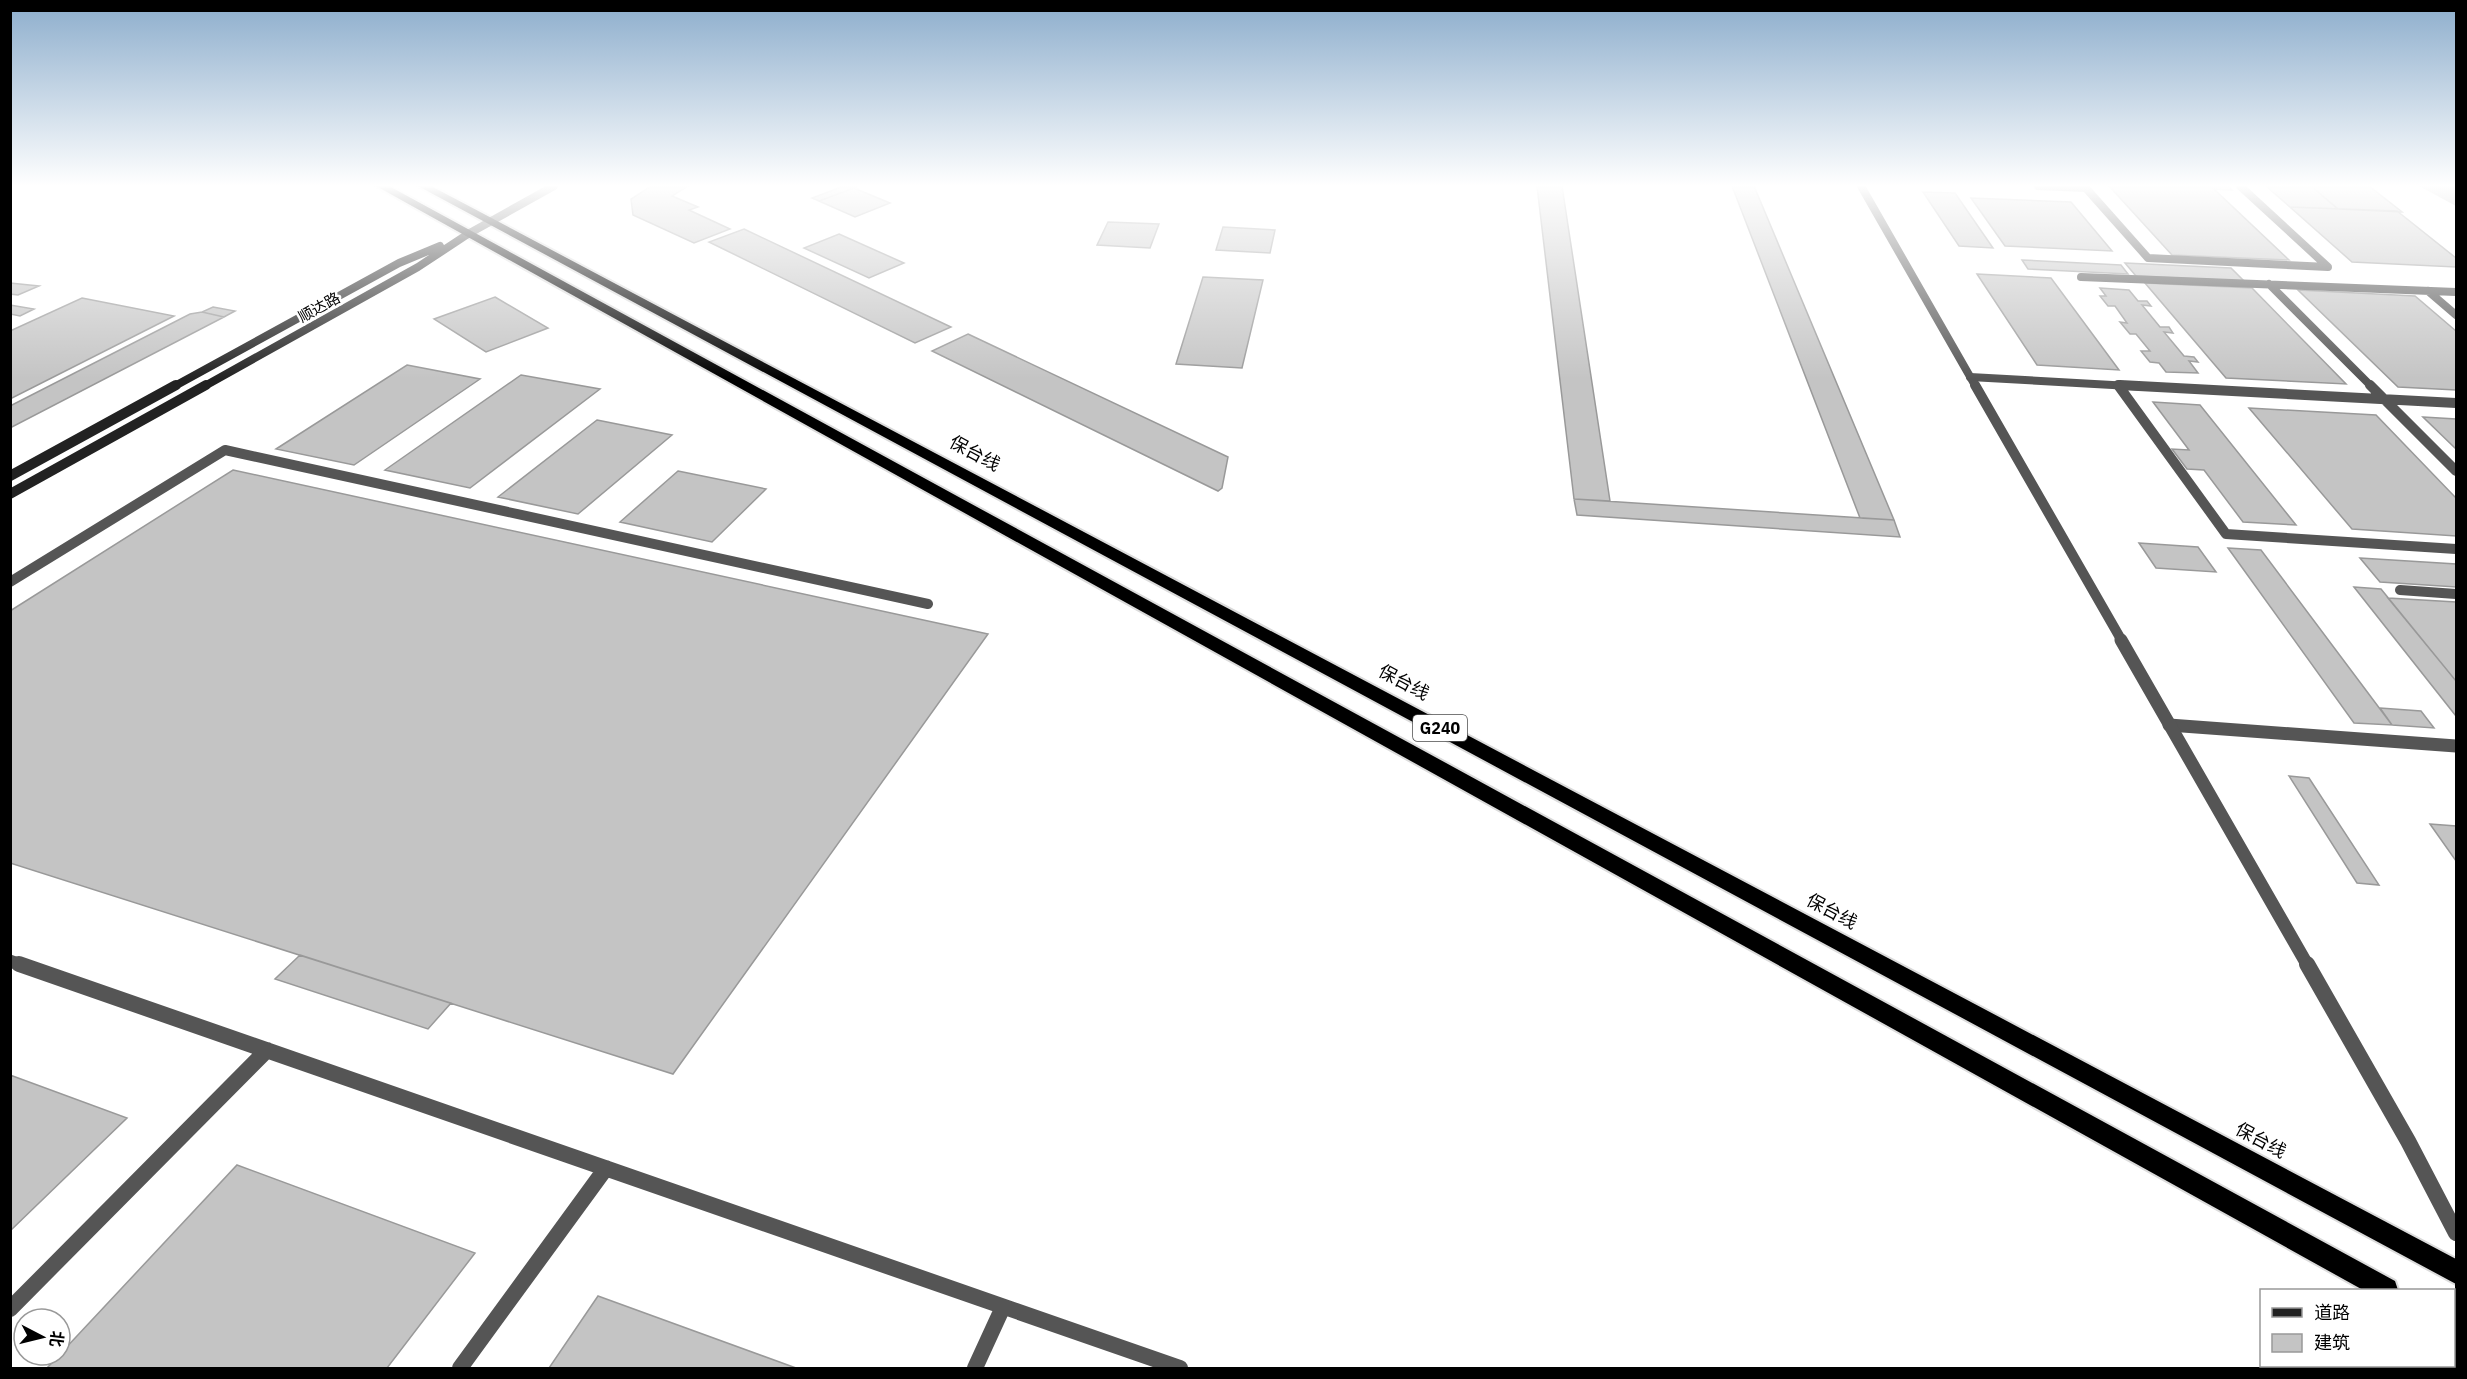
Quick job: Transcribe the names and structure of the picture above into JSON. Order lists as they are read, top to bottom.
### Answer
{
  "streets": {
    "highway": ["保台线", "G240"],
    "main road": ["顺达路"]
  },
  "legend": ["道路", "建筑"],
  "north": "right"
}
